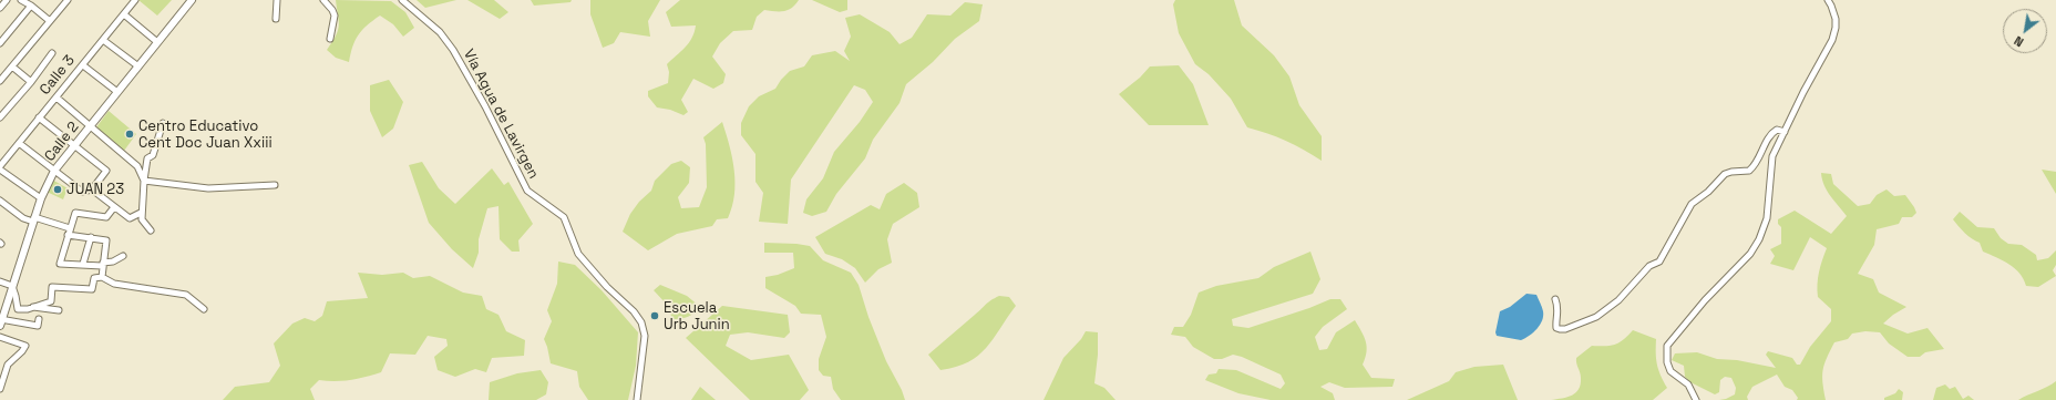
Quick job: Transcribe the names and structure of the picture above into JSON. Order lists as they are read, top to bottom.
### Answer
{
  "streets": {
    "street": ["Calle 3", "Vía Agua de Lavirgen", "Calle 2"]
  },
  "places": ["Centro Educativo Cent Doc Juan Xxiii", "JUAN 23", "Escuela Urb Junin"],
  "north": "bottom left"
}
